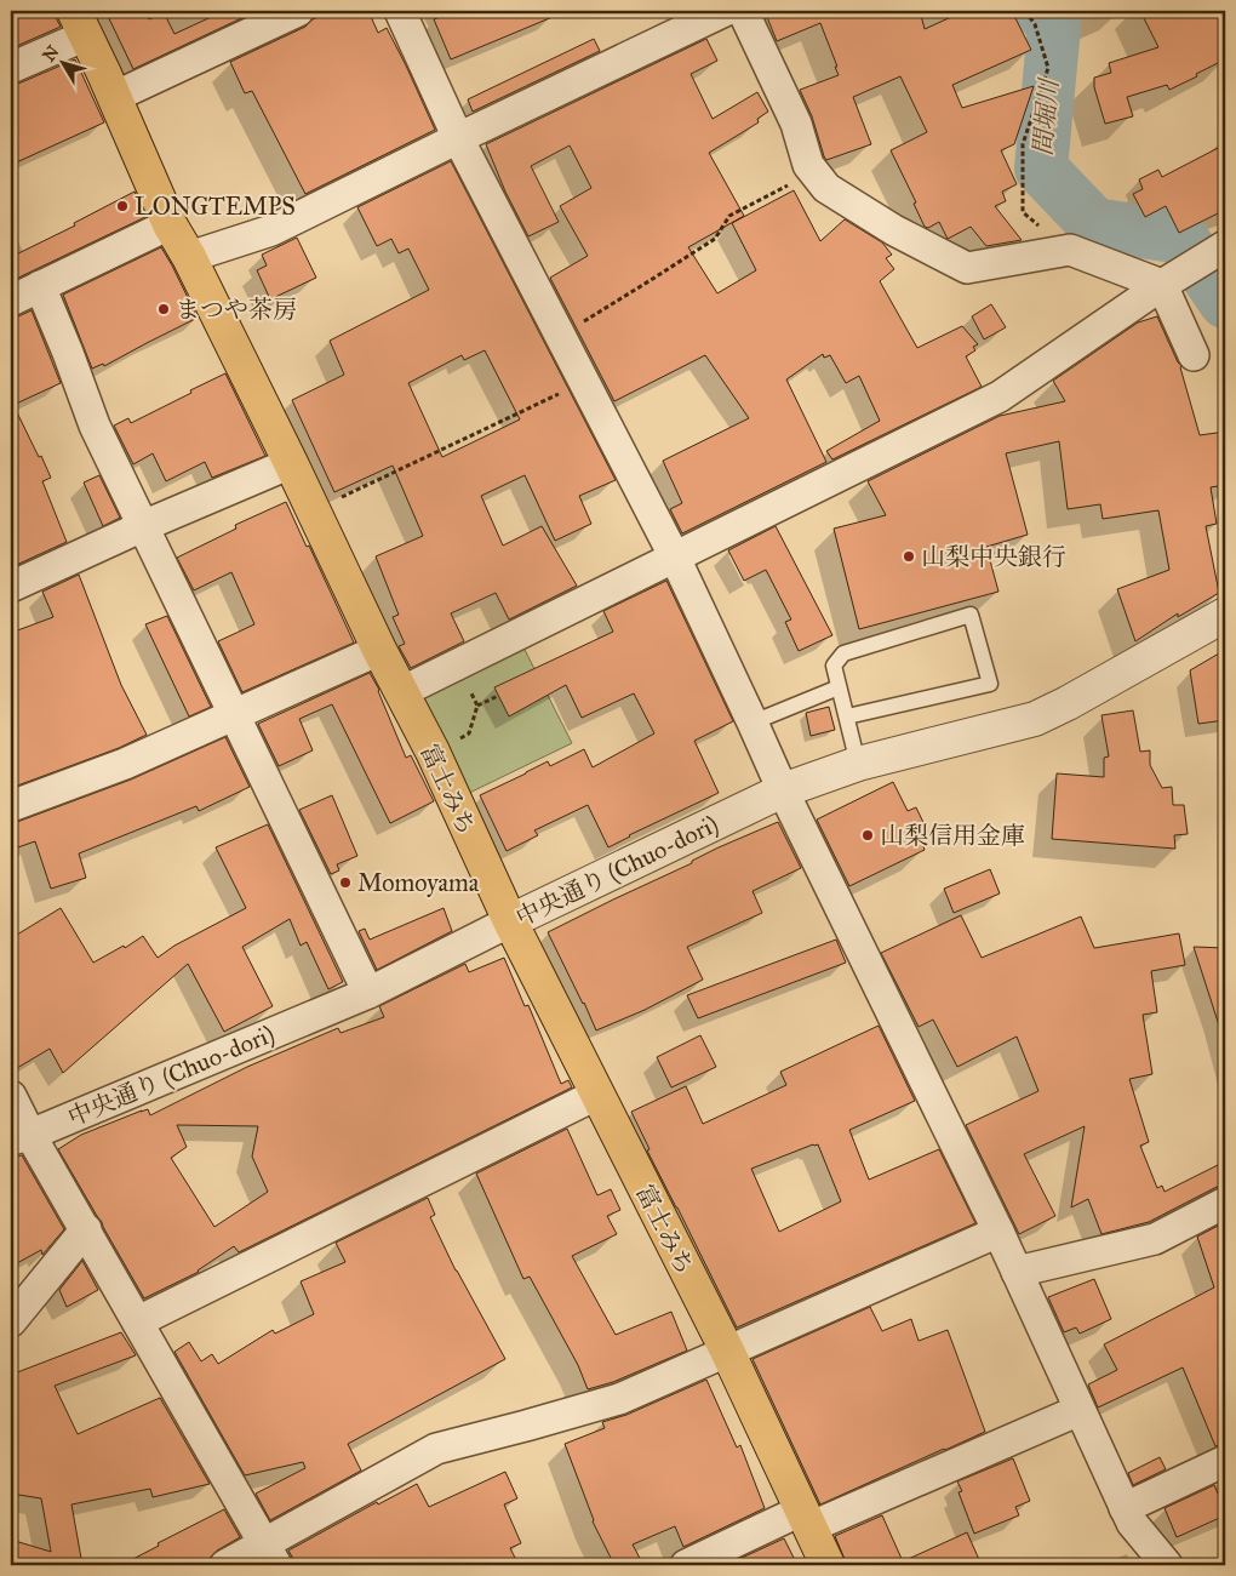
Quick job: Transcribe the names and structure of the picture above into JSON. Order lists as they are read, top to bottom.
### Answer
{
  "streets": {
    "highway": ["富士みち"],
    "street": ["中央通り (Chuo-dori)"]
  },
  "crossings": [
    ["富士みち", "中央通り (Chuo-dori)"]
  ],
  "water": ["間堀川"],
  "places": [
    "LONGTEMPS",
    "まつや茶房",
    "山梨中央銀行",
    "山梨信用金庫",
    "Momoyama"
  ],
  "north": "top left"
}
